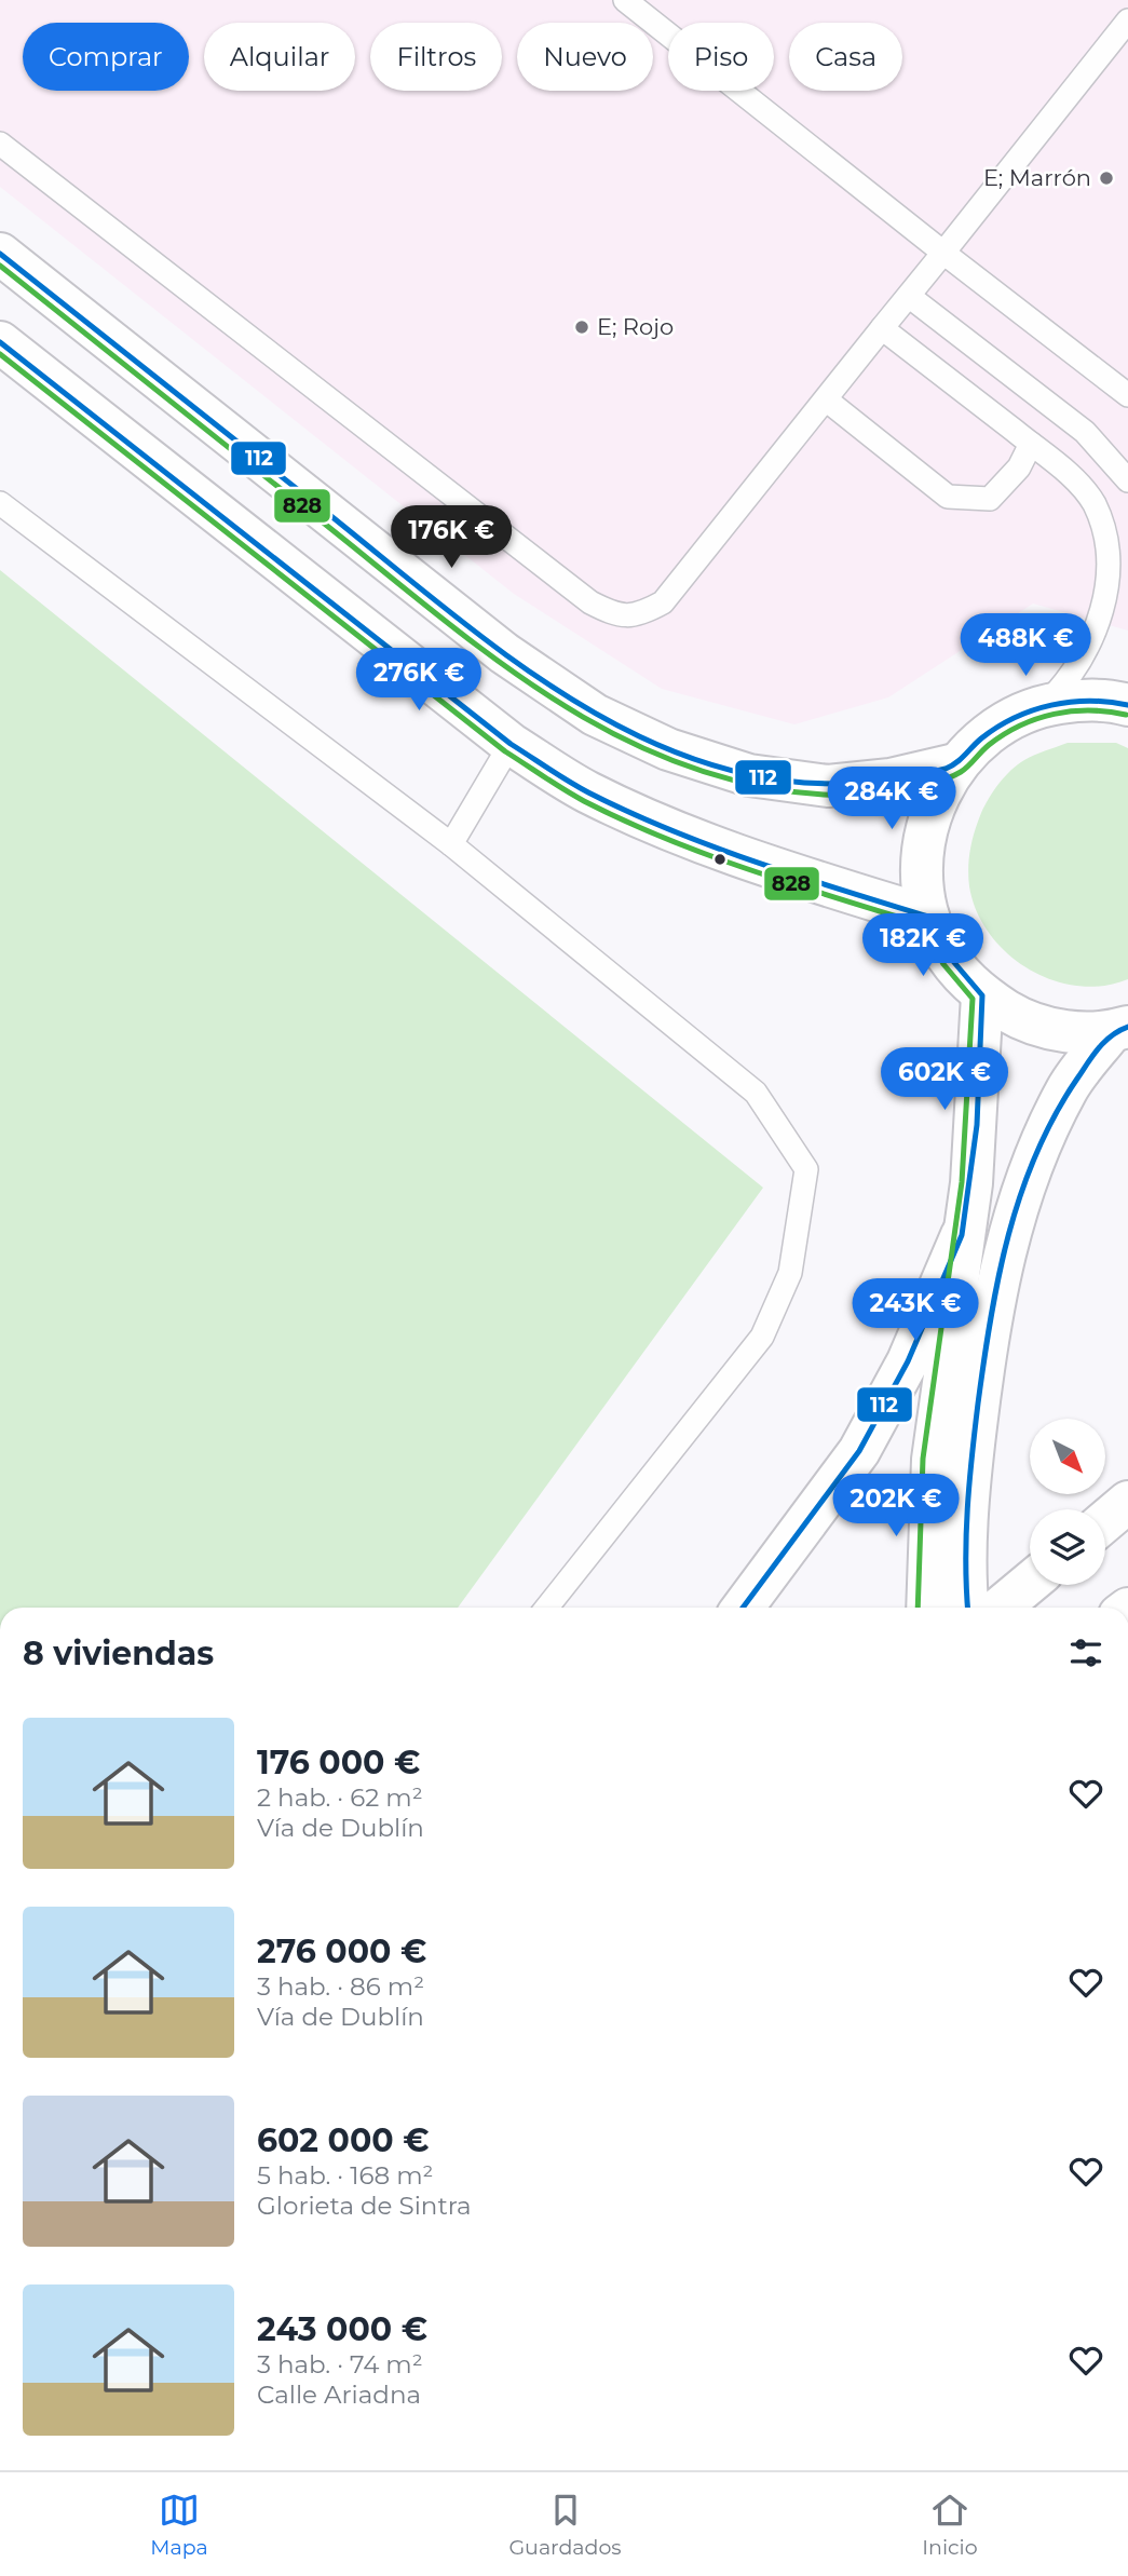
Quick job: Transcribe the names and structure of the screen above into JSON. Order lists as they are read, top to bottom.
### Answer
{
  "places": ["E; Marrón", "E; Rojo"],
  "lines": ["transit line 112", "transit line 828"],
  "north": "bottom right",
  "page": {
    "chip": [
      "Comprar",
      "Alquilar",
      "Filtros",
      "Nuevo",
      "Piso",
      "Casa"
    ],
    "price": [
      "176K €",
      "488K €",
      "276K €",
      "284K €",
      "182K €",
      "602K €",
      "243K €",
      "202K €"
    ],
    "heading": "8 viviendas",
    "list": [
      {
        "name": "176 000 €",
        "note": "2 hab. · 62 m² · Vía de Dublín"
      },
      {
        "name": "276 000 €",
        "note": "3 hab. · 86 m² · Vía de Dublín"
      },
      {
        "name": "602 000 €",
        "note": "5 hab. · 168 m² · Glorieta de Sintra"
      },
      {
        "name": "243 000 €",
        "note": "3 hab. · 74 m² · Calle Ariadna"
      }
    ],
    "tabs": ["Mapa", "Guardados", "Inicio"]
  }
}
